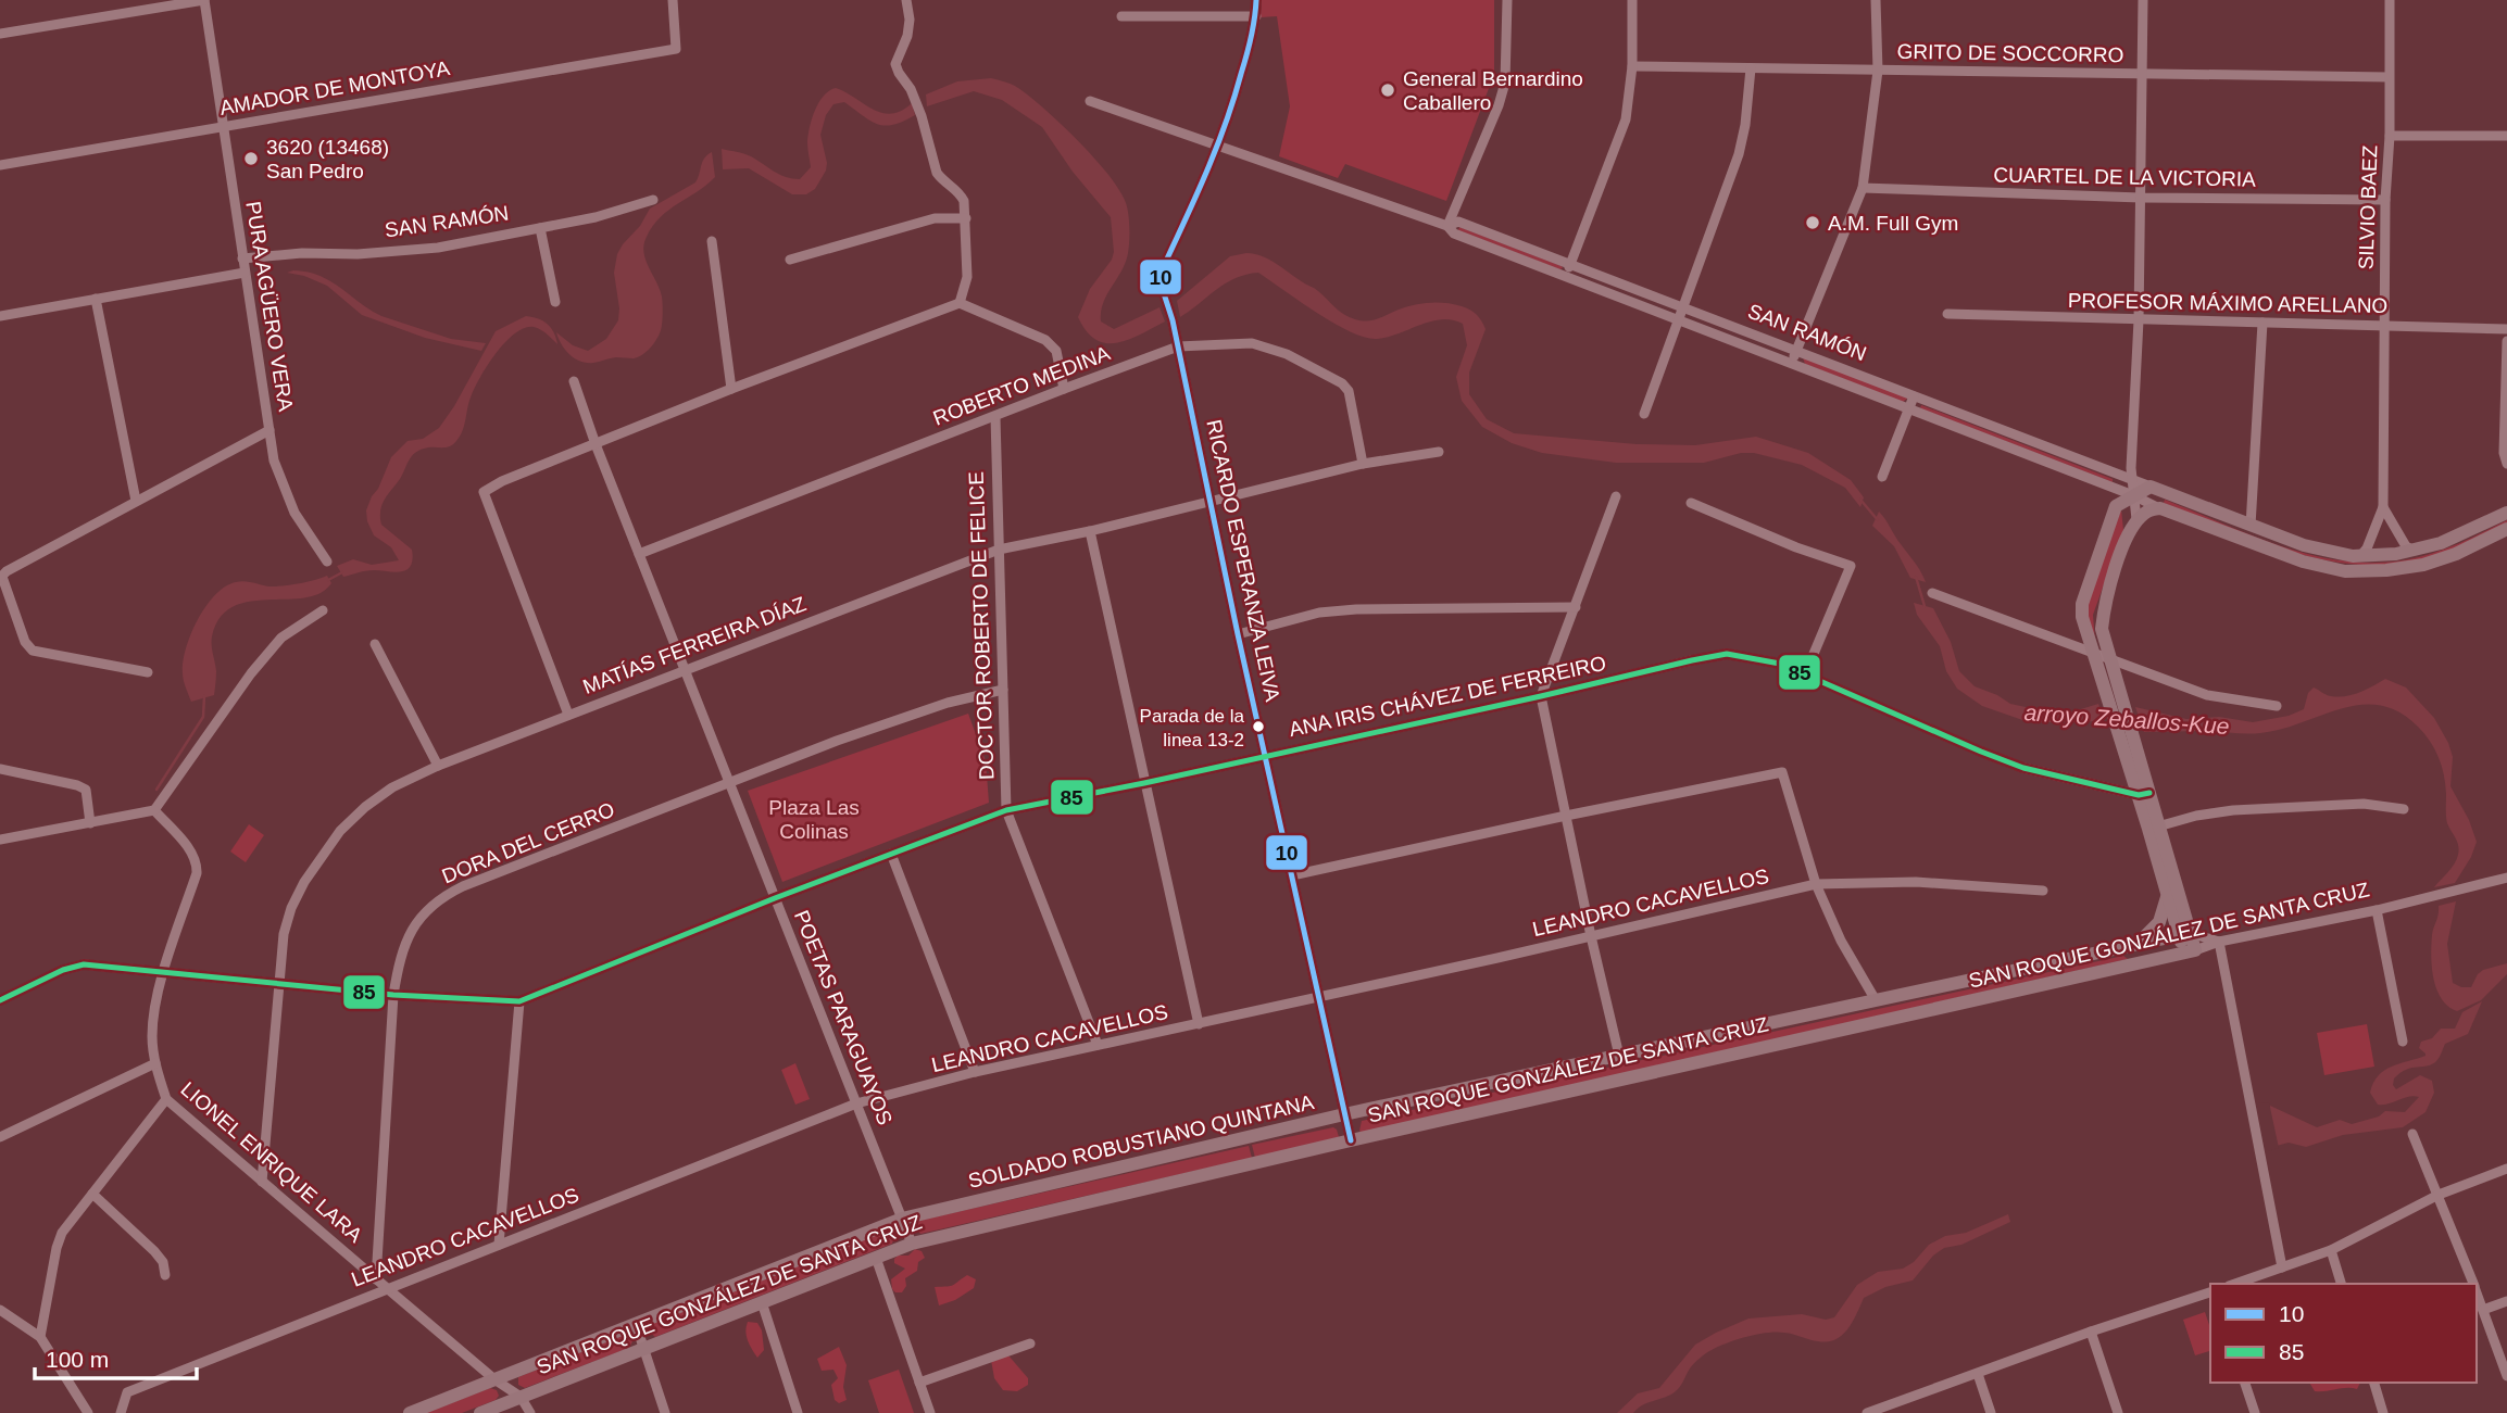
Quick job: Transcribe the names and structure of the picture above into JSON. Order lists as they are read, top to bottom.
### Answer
{
  "streets": {
    "street": [
      "GRITO DE SOCCORRO",
      "AMADOR DE MONTOYA",
      "CUARTEL DE LA VICTORIA",
      "SILVIO BAEZ",
      "SAN RAMÓN",
      "PROFESOR MÁXIMO ARELLANO",
      "PURA AGÜERO VERA",
      "ROBERTO MEDINA",
      "RICARDO ESPERANZA LEIVA",
      "DOCTOR ROBERTO DE FELICE",
      "MATÍAS FERREIRA DÍAZ",
      "ANA IRIS CHÁVEZ DE FERREIRO",
      "DORA DEL CERRO",
      "LEANDRO CACAVELLOS",
      "SAN ROQUE GONZÁLEZ DE SANTA CRUZ",
      "POETAS PARAGUAYOS",
      "SOLDADO ROBUSTIANO QUINTANA",
      "LIONEL ENRIQUE LARA"
    ]
  },
  "crossings": [
    ["GRITO DE SOCCORRO", "SILVIO BAEZ"],
    ["AMADOR DE MONTOYA", "PURA AGÜERO VERA"],
    ["CUARTEL DE LA VICTORIA", "SILVIO BAEZ"],
    ["SILVIO BAEZ", "PROFESOR MÁXIMO ARELLANO"],
    ["SAN RAMÓN", "PURA AGÜERO VERA"],
    ["SAN RAMÓN", "RICARDO ESPERANZA LEIVA"],
    ["ROBERTO MEDINA", "RICARDO ESPERANZA LEIVA"],
    ["ROBERTO MEDINA", "DOCTOR ROBERTO DE FELICE"],
    ["ROBERTO MEDINA", "MATÍAS FERREIRA DÍAZ"],
    ["ROBERTO MEDINA", "POETAS PARAGUAYOS"],
    ["RICARDO ESPERANZA LEIVA", "MATÍAS FERREIRA DÍAZ"],
    ["RICARDO ESPERANZA LEIVA", "ANA IRIS CHÁVEZ DE FERREIRO"],
    ["RICARDO ESPERANZA LEIVA", "LEANDRO CACAVELLOS"],
    ["RICARDO ESPERANZA LEIVA", "SAN ROQUE GONZÁLEZ DE SANTA CRUZ"],
    ["RICARDO ESPERANZA LEIVA", "SOLDADO ROBUSTIANO QUINTANA"],
    ["DOCTOR ROBERTO DE FELICE", "MATÍAS FERREIRA DÍAZ"],
    ["DOCTOR ROBERTO DE FELICE", "ANA IRIS CHÁVEZ DE FERREIRO"],
    ["DOCTOR ROBERTO DE FELICE", "DORA DEL CERRO"],
    ["DOCTOR ROBERTO DE FELICE", "LEANDRO CACAVELLOS"],
    ["MATÍAS FERREIRA DÍAZ", "ANA IRIS CHÁVEZ DE FERREIRO"],
    ["MATÍAS FERREIRA DÍAZ", "POETAS PARAGUAYOS"],
    ["MATÍAS FERREIRA DÍAZ", "LIONEL ENRIQUE LARA"],
    ["ANA IRIS CHÁVEZ DE FERREIRO", "DORA DEL CERRO"],
    ["ANA IRIS CHÁVEZ DE FERREIRO", "POETAS PARAGUAYOS"],
    ["ANA IRIS CHÁVEZ DE FERREIRO", "LIONEL ENRIQUE LARA"],
    ["DORA DEL CERRO", "POETAS PARAGUAYOS"],
    ["DORA DEL CERRO", "LIONEL ENRIQUE LARA"],
    ["LEANDRO CACAVELLOS", "POETAS PARAGUAYOS"],
    ["LEANDRO CACAVELLOS", "LIONEL ENRIQUE LARA"],
    ["SAN ROQUE GONZÁLEZ DE SANTA CRUZ", "POETAS PARAGUAYOS"],
    ["SAN ROQUE GONZÁLEZ DE SANTA CRUZ", "SOLDADO ROBUSTIANO QUINTANA"],
    ["SAN ROQUE GONZÁLEZ DE SANTA CRUZ", "LIONEL ENRIQUE LARA"],
    ["POETAS PARAGUAYOS", "SOLDADO ROBUSTIANO QUINTANA"],
    ["SOLDADO ROBUSTIANO QUINTANA", "LIONEL ENRIQUE LARA"]
  ],
  "water": ["arroyo Zeballos-Kue"],
  "parks": ["Plaza Las Colinas"],
  "places": [
    "General Bernardino Caballero",
    "3620 (13468) San Pedro",
    "A.M. Full Gym",
    "Parada de la linea 13-2"
  ],
  "lines": ["transit line 10", "transit line 85"],
  "legend": ["10", "85"],
  "scale_bar": "100 m"
}
